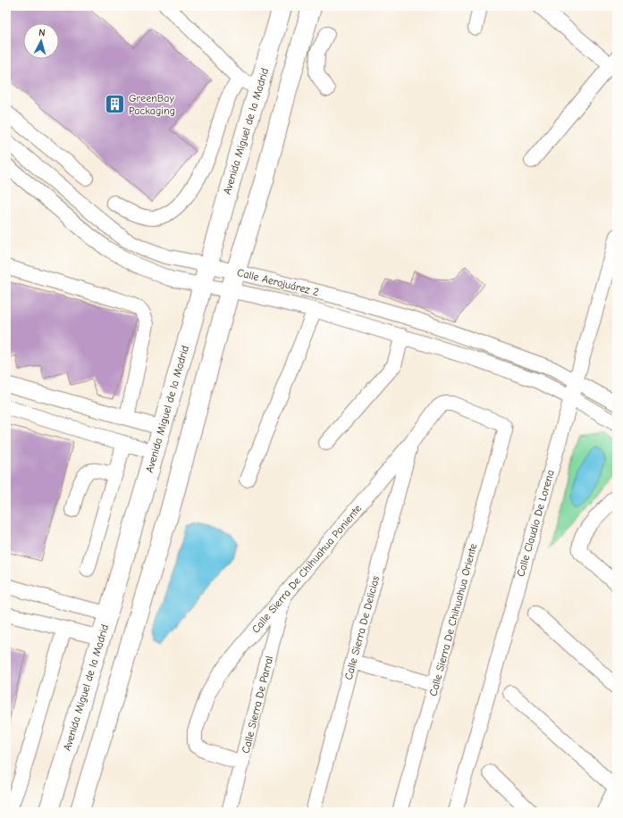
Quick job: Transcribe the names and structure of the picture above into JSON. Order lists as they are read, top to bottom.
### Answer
{
  "streets": {
    "main road": ["Avenida Miguel de la Madrid"],
    "street": [
      "Calle Aerojuárez 2",
      "Calle Claudio De Lorena",
      "Calle Sierra De Chihuahua Poniente",
      "Calle Sierra De Chihuahua Oriente",
      "Calle Sierra De Delicias",
      "Calle Sierra De Parral"
    ]
  },
  "crossings": [
    ["Avenida Miguel de la Madrid", "Calle Aerojuárez 2"],
    ["Calle Aerojuárez 2", "Calle Claudio De Lorena"],
    ["Calle Sierra De Chihuahua Poniente", "Calle Sierra De Chihuahua Oriente"],
    ["Calle Sierra De Chihuahua Poniente", "Calle Sierra De Delicias"],
    ["Calle Sierra De Chihuahua Poniente", "Calle Sierra De Parral"]
  ],
  "places": {
    "building": ["GreenBay Packaging"]
  },
  "north": "top"
}
